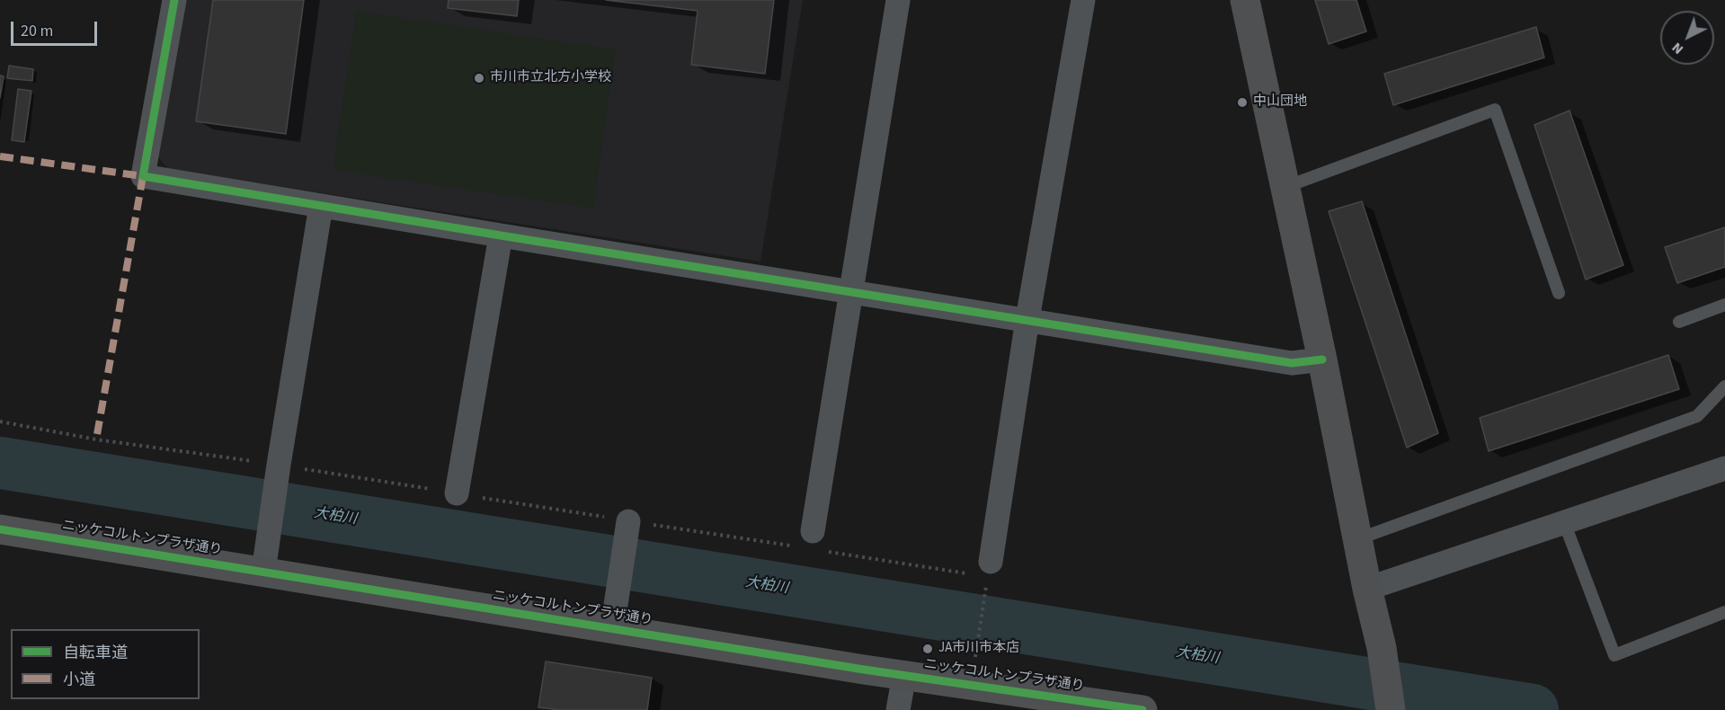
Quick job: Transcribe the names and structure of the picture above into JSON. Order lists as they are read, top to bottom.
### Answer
{
  "streets": {
    "street": ["ニッケコルトンプラザ通り"]
  },
  "water": ["大柏川"],
  "places": ["市川市立北方小学校", "中山団地", "JA市川市本店"],
  "legend": ["自転車道", "小道"],
  "scale_bar": "20 m",
  "north": "bottom left"
}
